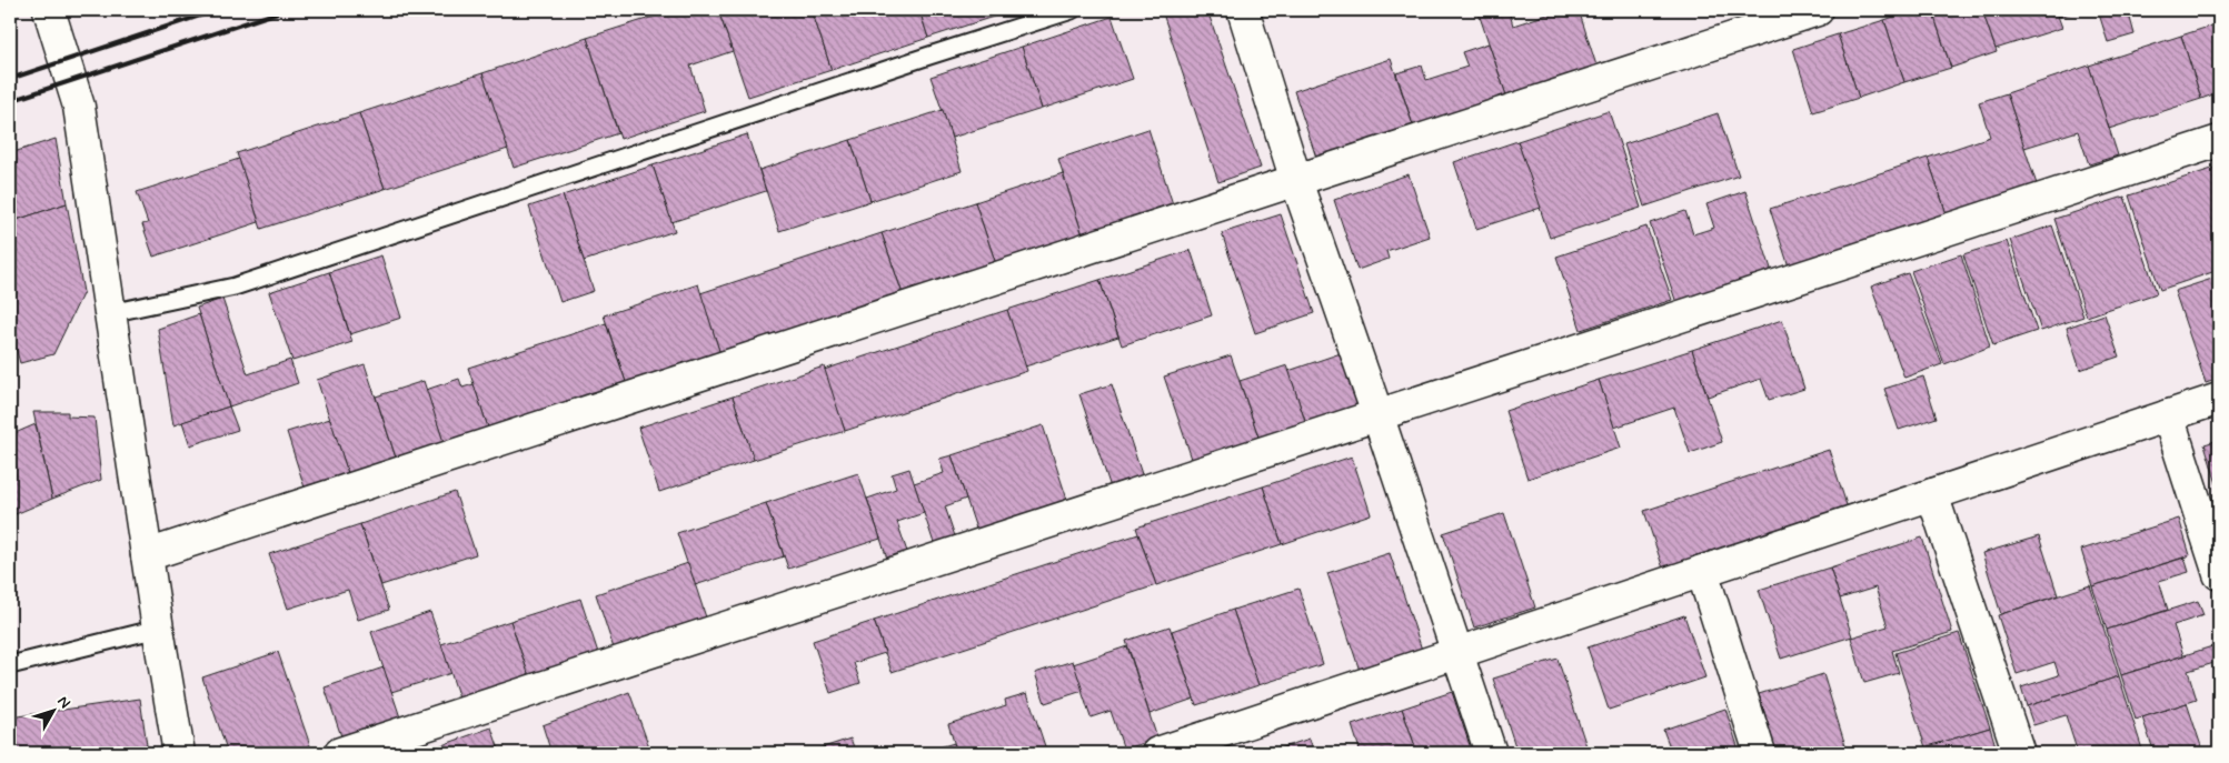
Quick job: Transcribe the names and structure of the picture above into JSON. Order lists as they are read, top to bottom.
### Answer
{
  "north": "top right"
}
